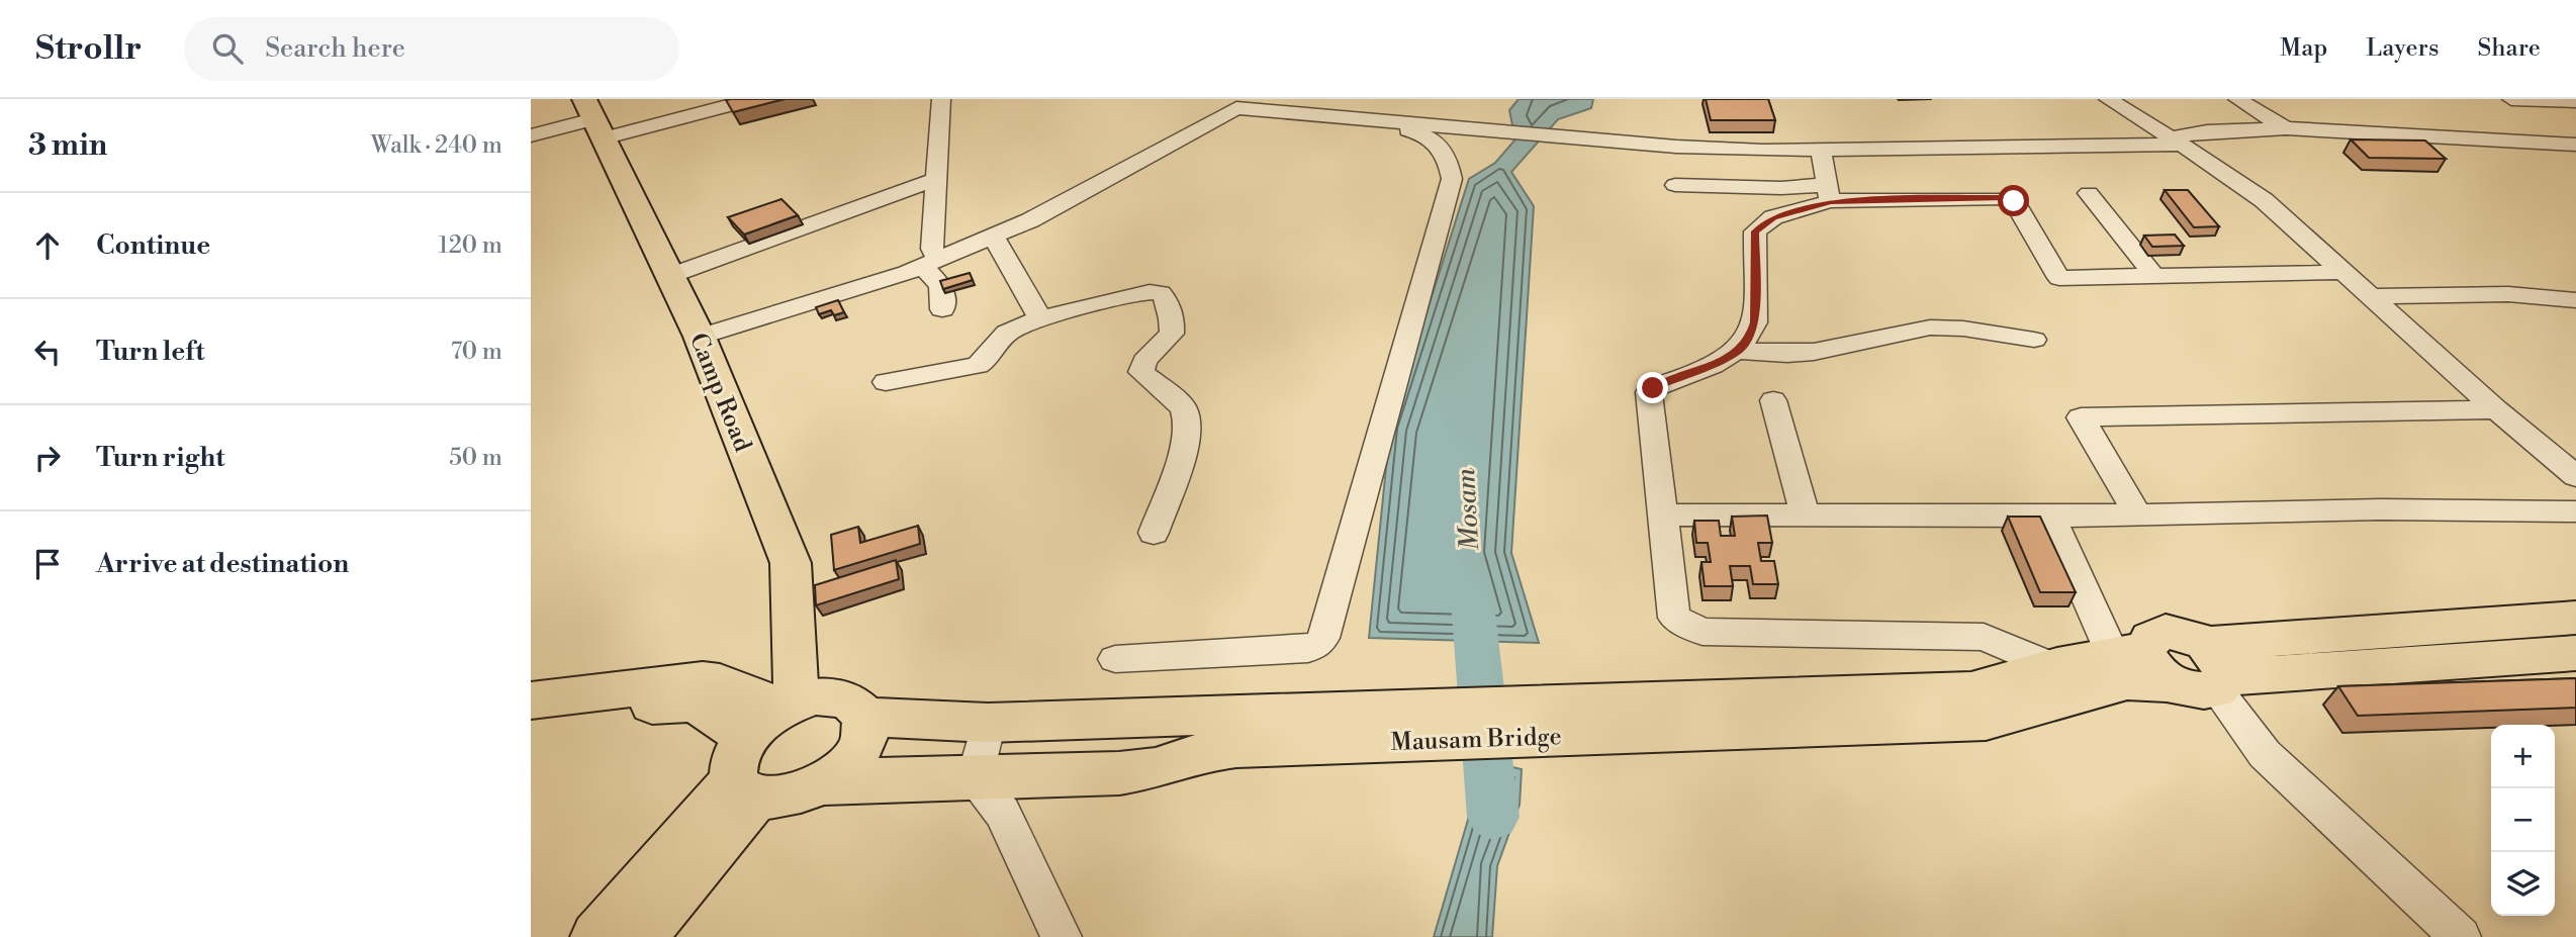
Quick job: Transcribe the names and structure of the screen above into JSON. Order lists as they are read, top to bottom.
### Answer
{
  "streets": {
    "main road": ["Camp Road", "Mausam Bridge"]
  },
  "water": ["Mosam"],
  "page": {
    "header": "Strollr",
    "search": "Search here",
    "nav": ["Map", "Layers", "Share"],
    "heading": ["3 min", "Walk · 240 m"],
    "list": [
      ["Continue", "120 m"],
      ["Turn left", "70 m"],
      ["Turn right", "50 m"],
      "Arrive at destination"
    ],
    "map_buttons": ["+", "−"]
  }
}
